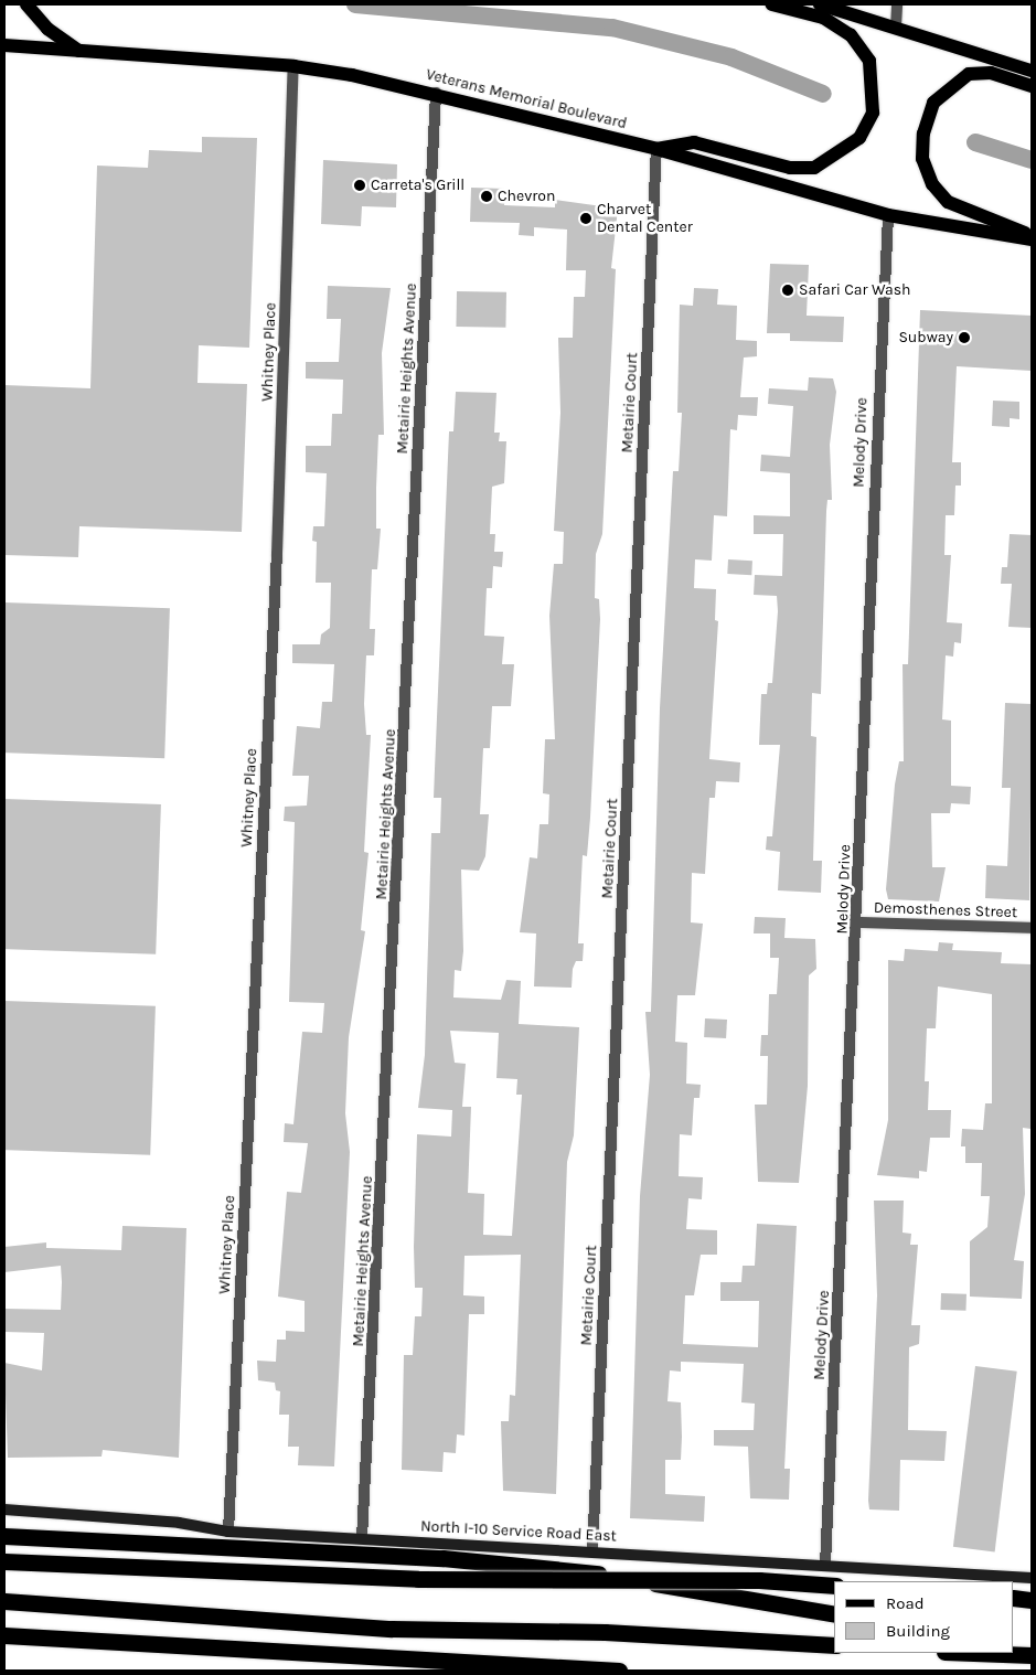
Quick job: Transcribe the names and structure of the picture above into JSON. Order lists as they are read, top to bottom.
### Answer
{
  "streets": {
    "main road": ["Veterans Memorial Boulevard"],
    "street": [
      "Whitney Place",
      "Metairie Heights Avenue",
      "Metairie Court",
      "Melody Drive",
      "Demosthenes Street",
      "North I-10 Service Road East"
    ]
  },
  "crossings": [
    ["Veterans Memorial Boulevard", "Whitney Place"],
    ["Veterans Memorial Boulevard", "Metairie Heights Avenue"],
    ["Veterans Memorial Boulevard", "Metairie Court"],
    ["Veterans Memorial Boulevard", "Melody Drive"],
    ["Whitney Place", "North I-10 Service Road East"],
    ["Metairie Heights Avenue", "North I-10 Service Road East"],
    ["Metairie Court", "North I-10 Service Road East"],
    ["Melody Drive", "Demosthenes Street"],
    ["Melody Drive", "North I-10 Service Road East"]
  ],
  "places": [
    "Carreta's Grill",
    "Chevron",
    "Charvet Dental Center",
    "Safari Car Wash",
    "Subway"
  ],
  "legend": ["Road", "Building"]
}
